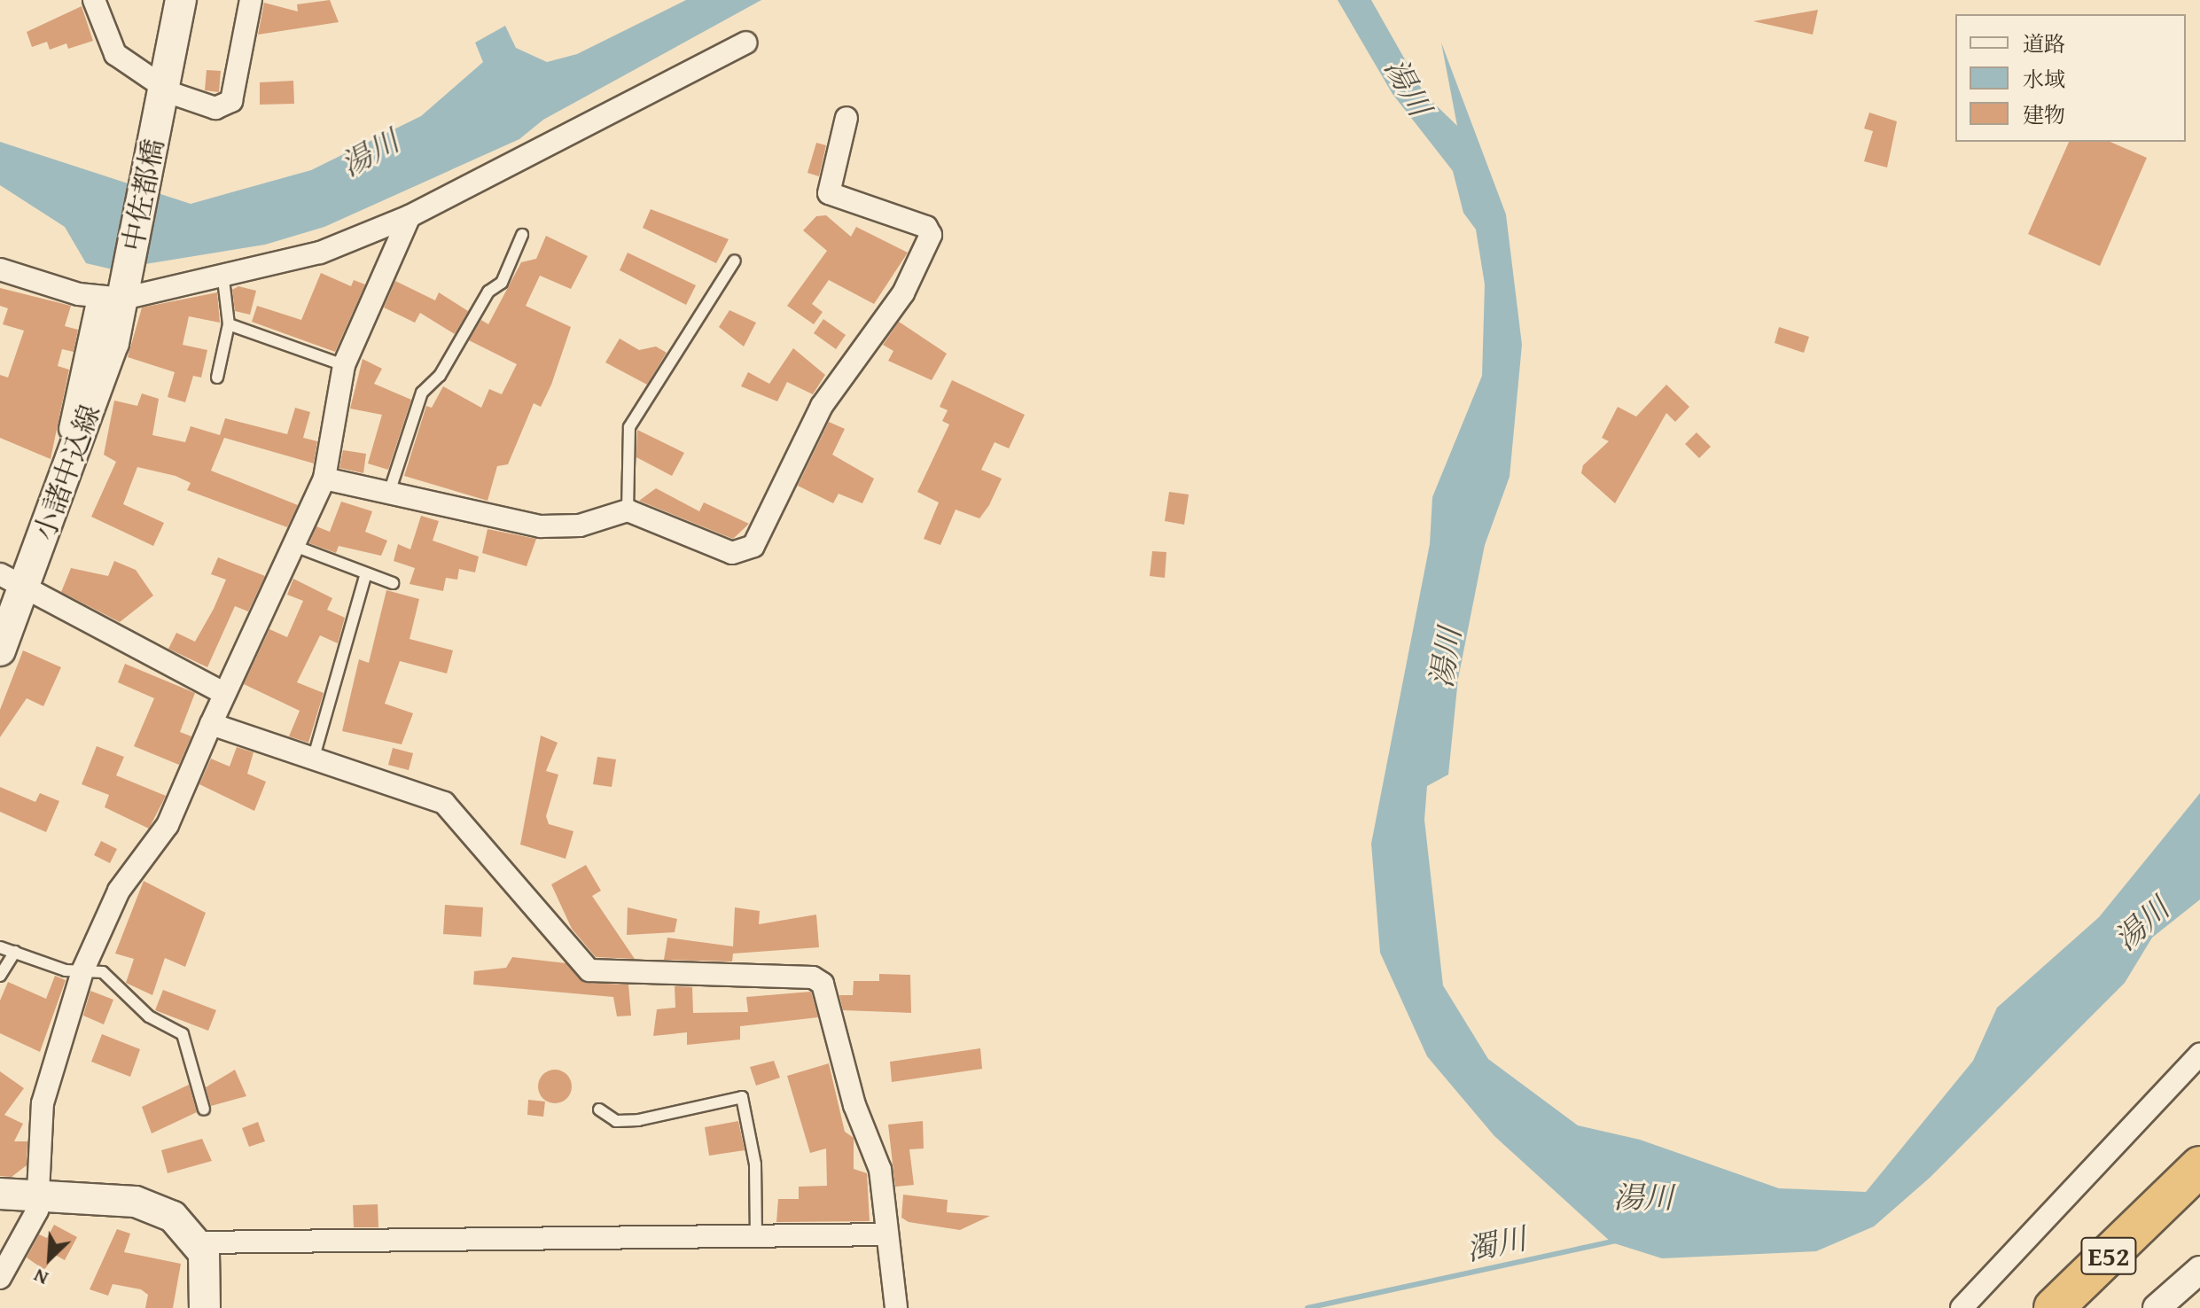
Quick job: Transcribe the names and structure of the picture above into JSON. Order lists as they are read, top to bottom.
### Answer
{
  "streets": {
    "highway": ["E52"],
    "main road": ["中佐都橋", "小諸中込線"]
  },
  "crossings": [
    ["中佐都橋", "小諸中込線"]
  ],
  "water": ["湯川", "濁川"],
  "legend": ["道路", "水域", "建物"],
  "north": "bottom left"
}
